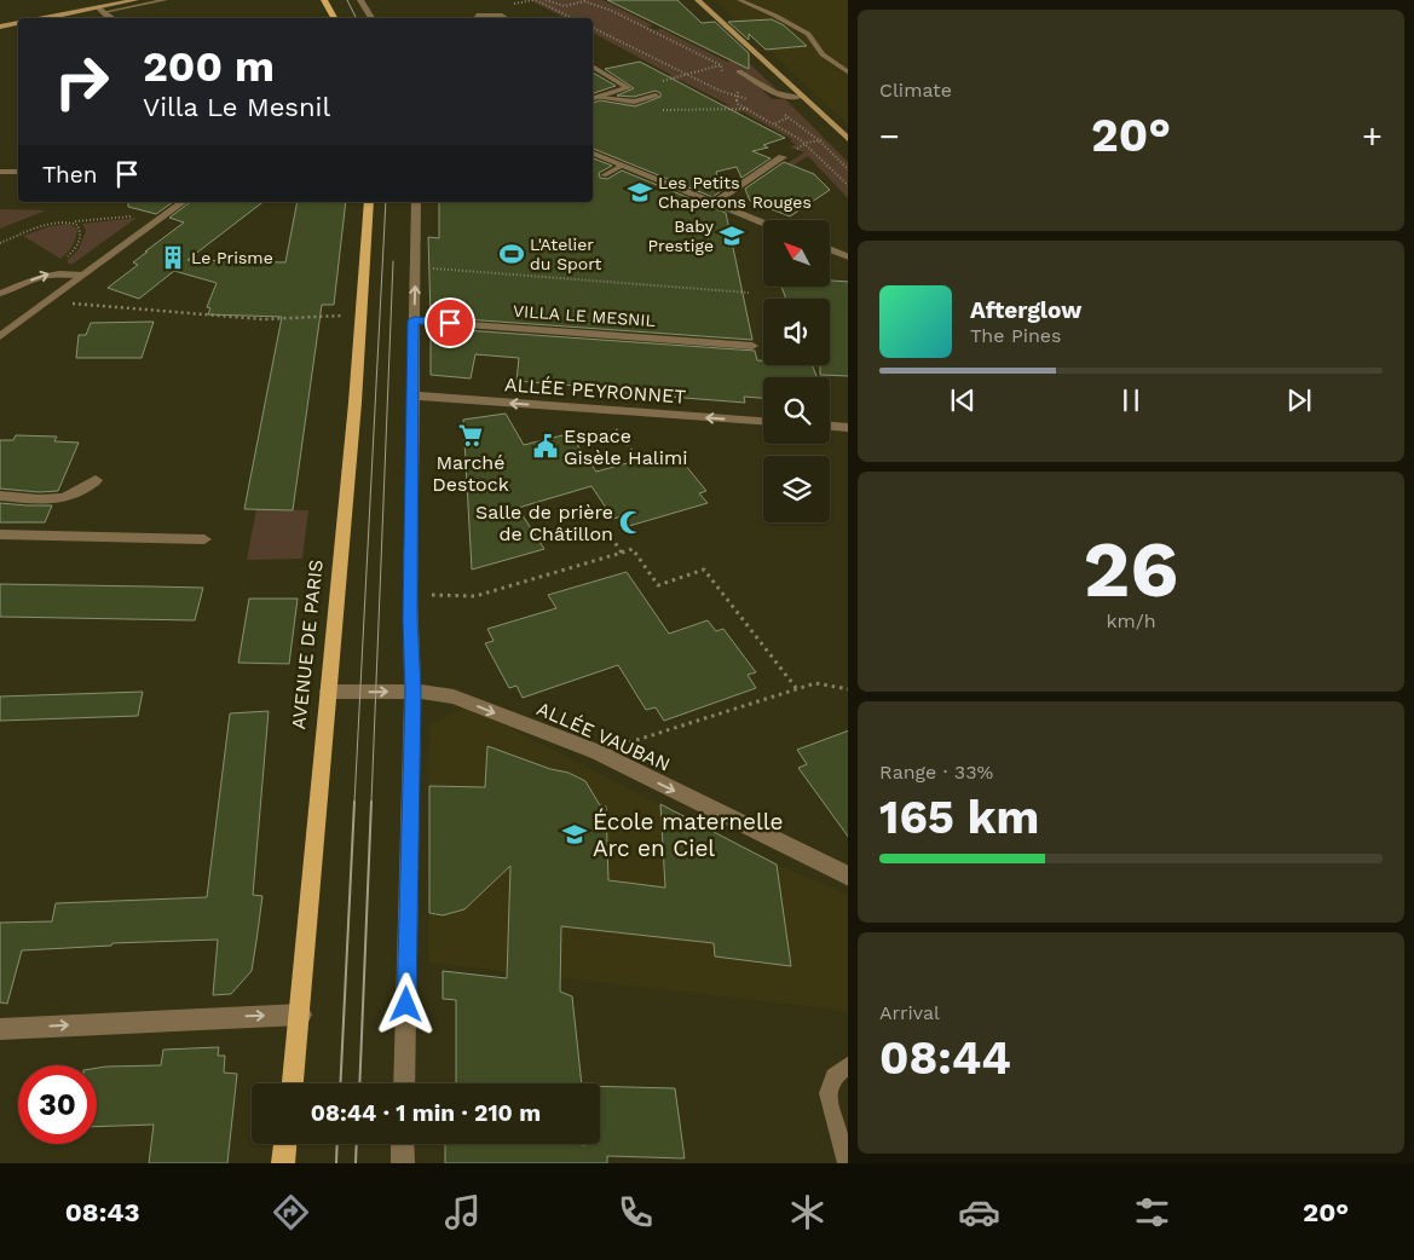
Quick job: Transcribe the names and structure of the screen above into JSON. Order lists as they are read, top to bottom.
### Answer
{
  "streets": {
    "main road": ["AVENUE DE PARIS"],
    "street": ["VILLA LE MESNIL", "ALLÉE PEYRONNET", "ALLÉE VAUBAN"]
  },
  "crossings": [
    ["AVENUE DE PARIS", "ALLÉE VAUBAN"]
  ],
  "one_way": ["ALLÉE PEYRONNET", "ALLÉE VAUBAN"],
  "places": {
    "school or university": ["Les Petits Chaperons Rouges", "Baby Prestige", "École maternelle Arc en Ciel"],
    "sports": ["L'Atelier du Sport"],
    "building": ["Le Prisme"],
    "supermarket": ["Marché Destock"],
    "public building": ["Espace Gisèle Halimi"],
    "mosque": ["Salle de prière de Châtillon"]
  },
  "north": "top left",
  "page": {
    "tile": [
      "Climate",
      ["26", "km/h"],
      ["Range · 33%", "165 km"],
      ["Arrival", "08:44"]
    ],
    "turn": ["200 m", "Villa Le Mesnil"],
    "heat": ["−", "20°", "+"],
    "then": "Then",
    "song": ["Afterglow", "The Pines"],
    "limit": "30",
    "trip": "08:44 · 1 min · 210 m",
    "tabs": ["08:43", "20°"]
  }
}
